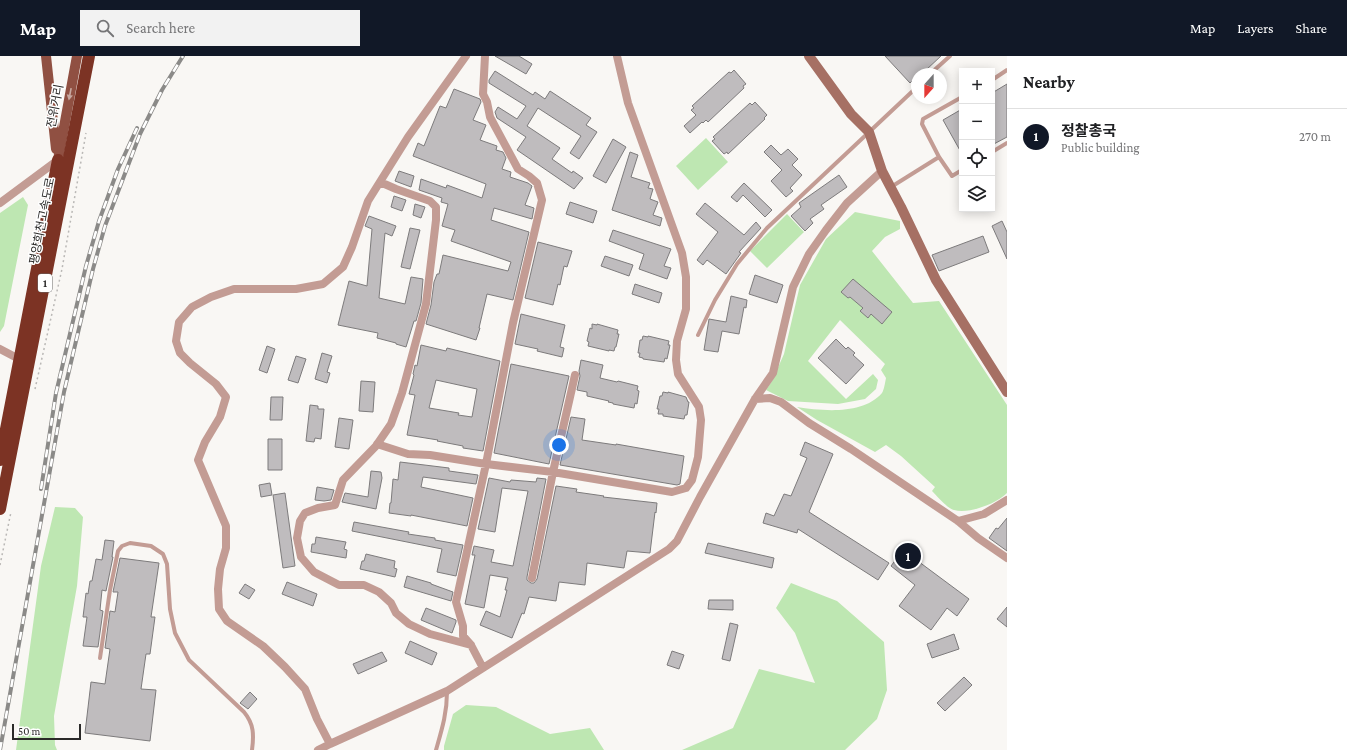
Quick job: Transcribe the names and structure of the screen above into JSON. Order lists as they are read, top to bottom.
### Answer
{
  "streets": {
    "highway": ["평양희천고속도로", "1"],
    "main road": ["전위거리"]
  },
  "crossings": [
    ["전위거리", "평양희천고속도로"]
  ],
  "scale_bar": "50 m",
  "north": "bottom",
  "page": {
    "header": "Map",
    "search": "Search here",
    "nav": ["Map", "Layers", "Share"],
    "heading": "Nearby",
    "map_buttons": ["+", "−"],
    "list": [
      {
        "mark": "1",
        "name": "정찰총국",
        "note": "Public building",
        "value": "270 m"
      }
    ],
    "pins": "1",
    "scale": "50 m"
  }
}
